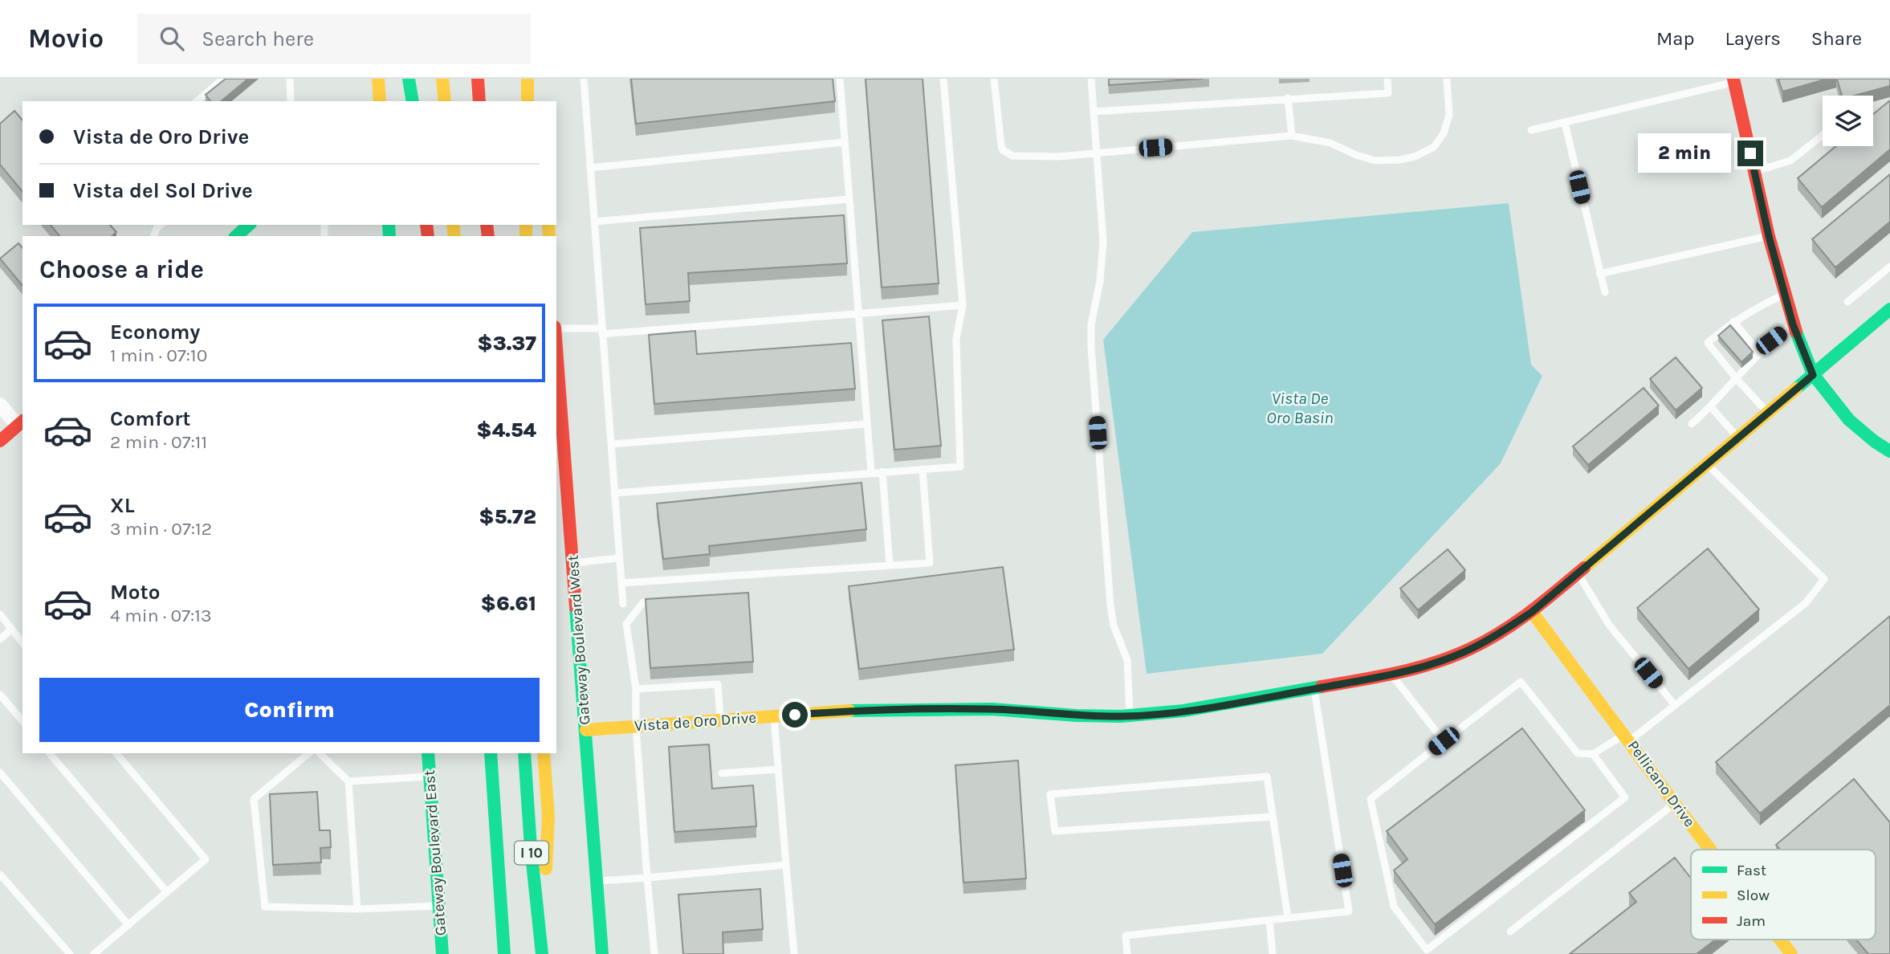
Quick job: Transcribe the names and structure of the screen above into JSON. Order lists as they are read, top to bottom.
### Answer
{
  "streets": {
    "main road": [
      "Gateway Boulevard West",
      "Vista de Oro Drive",
      "Pellicano Drive",
      "Gateway Boulevard East",
      "I 10"
    ]
  },
  "crossings": [
    ["Gateway Boulevard West", "Vista de Oro Drive"],
    ["Vista de Oro Drive", "Pellicano Drive"]
  ],
  "water": ["Vista De Oro Basin"],
  "legend": ["Fast", "Slow", "Jam"],
  "page": {
    "header": "Movio",
    "search": "Search here",
    "nav": ["Map", "Layers", "Share"],
    "banner": ["Vista de Oro Drive", "Vista del Sol Drive"],
    "bubble": "2 min",
    "heading": "Choose a ride",
    "list": [
      {
        "name": "Economy",
        "note": "1 min · 07:10",
        "value": "$3.37"
      },
      {
        "name": "Comfort",
        "note": "2 min · 07:11",
        "value": "$4.54"
      },
      {
        "name": "XL",
        "note": "3 min · 07:12",
        "value": "$5.72"
      },
      {
        "name": "Moto",
        "note": "4 min · 07:13",
        "value": "$6.61"
      }
    ],
    "buttons": "Confirm"
  }
}
